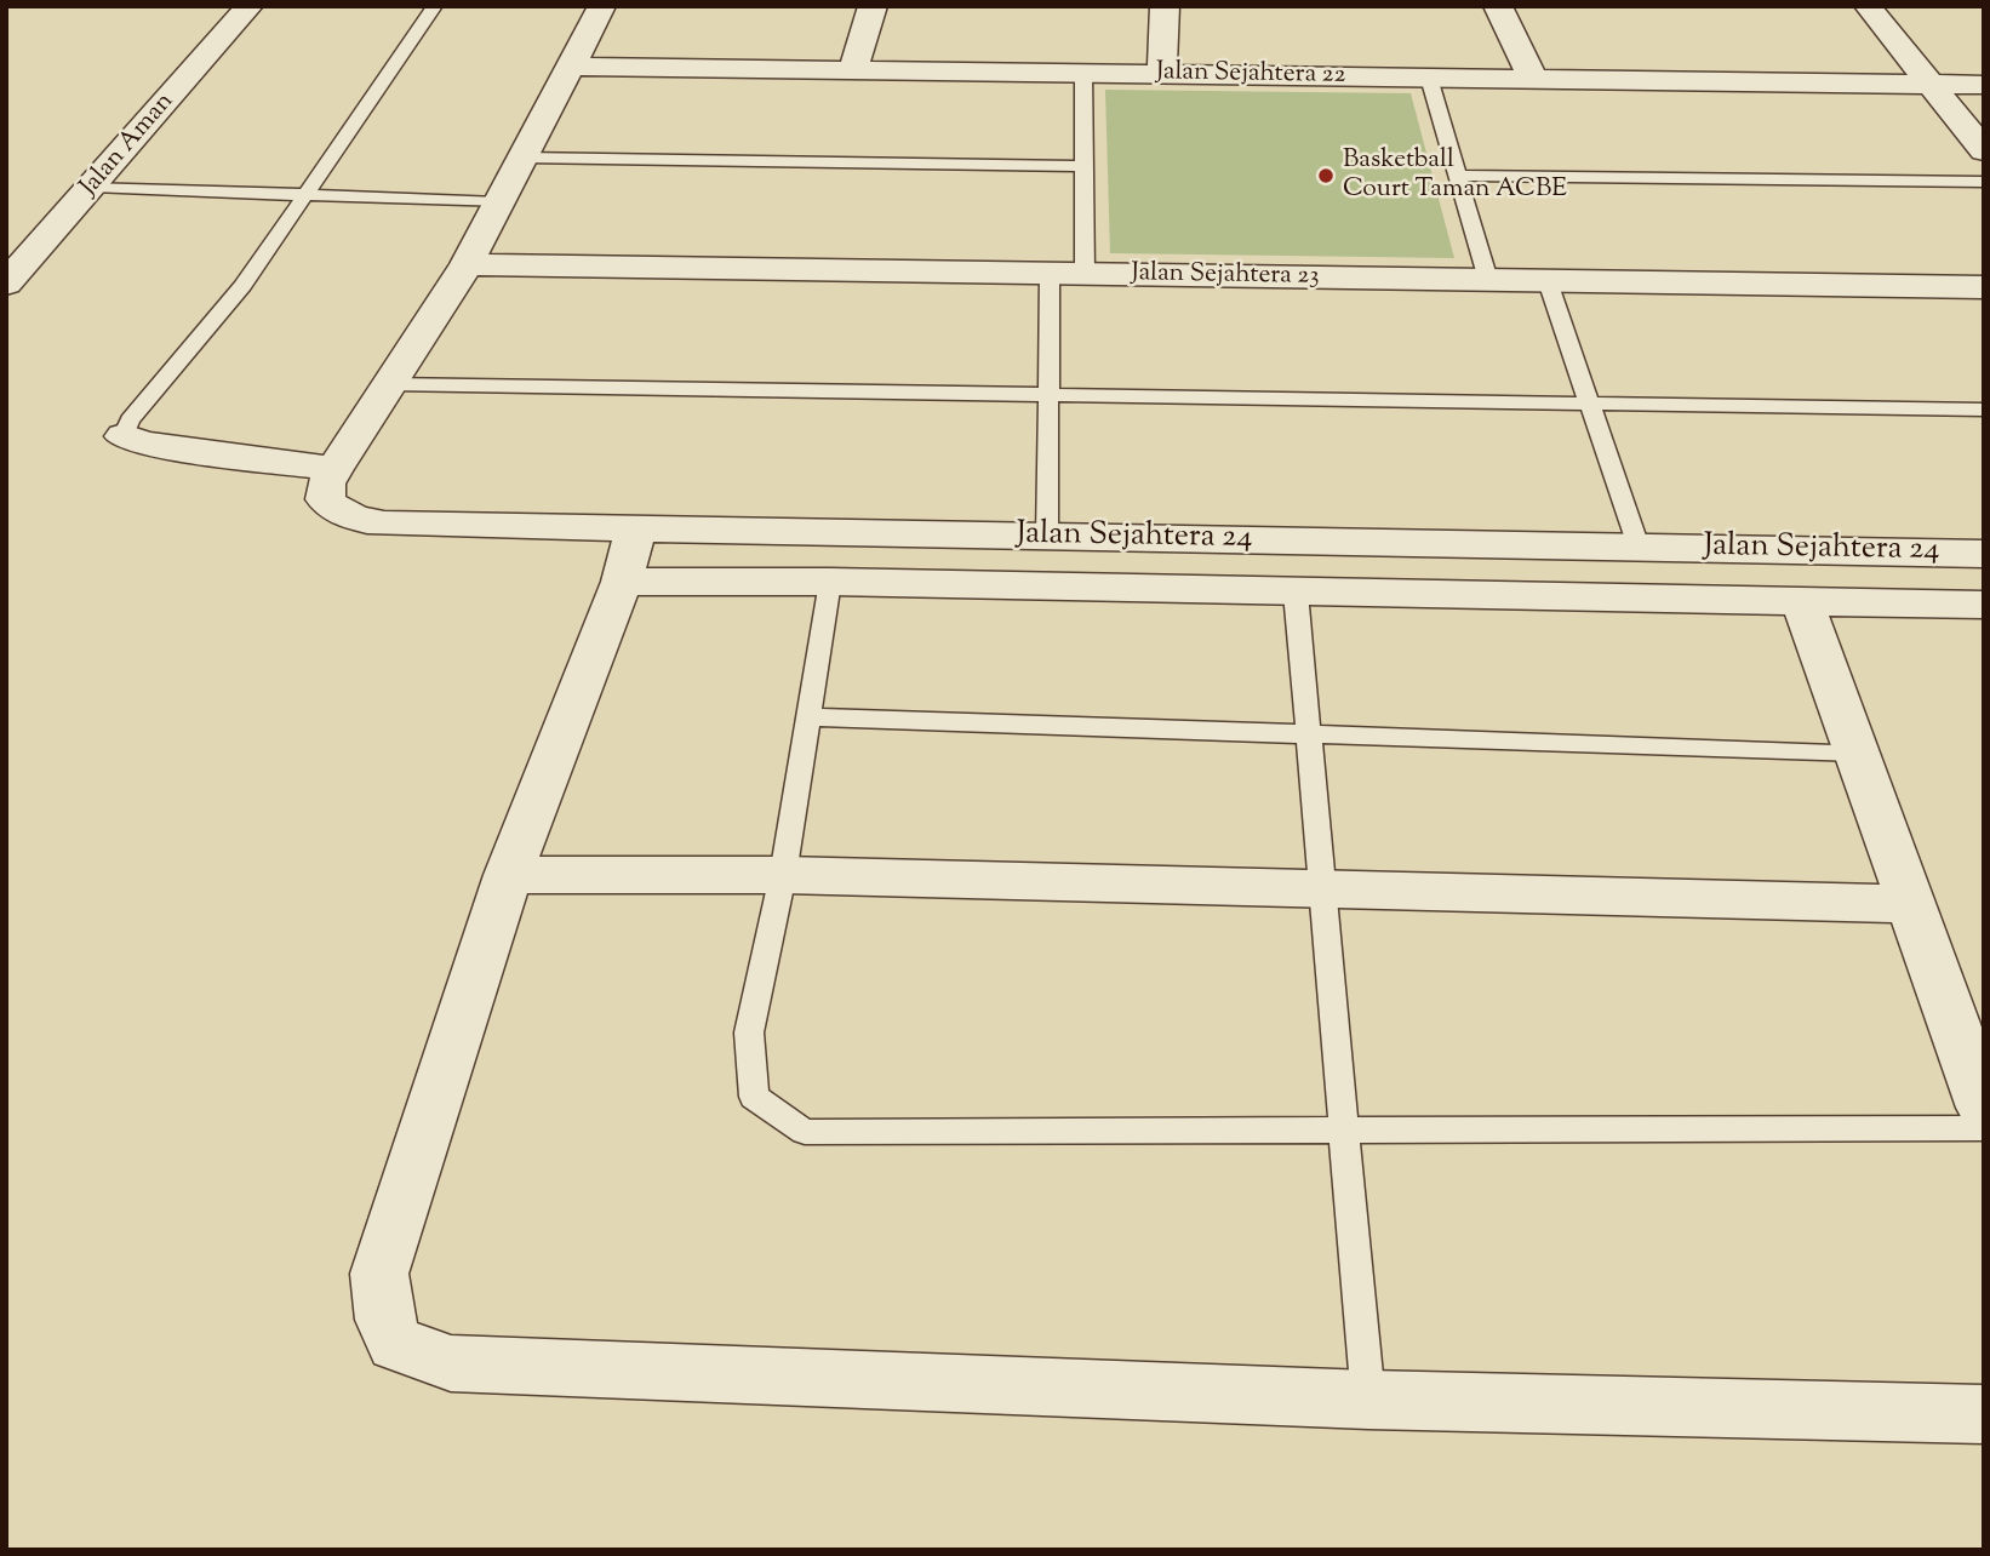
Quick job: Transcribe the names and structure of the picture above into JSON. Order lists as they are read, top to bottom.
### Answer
{
  "streets": {
    "street": [
      "Jalan Sejahtera 22",
      "Jalan Aman",
      "Jalan Sejahtera 23",
      "Jalan Sejahtera 24"
    ]
  },
  "places": ["Basketball Court Taman ACBE"]
}
